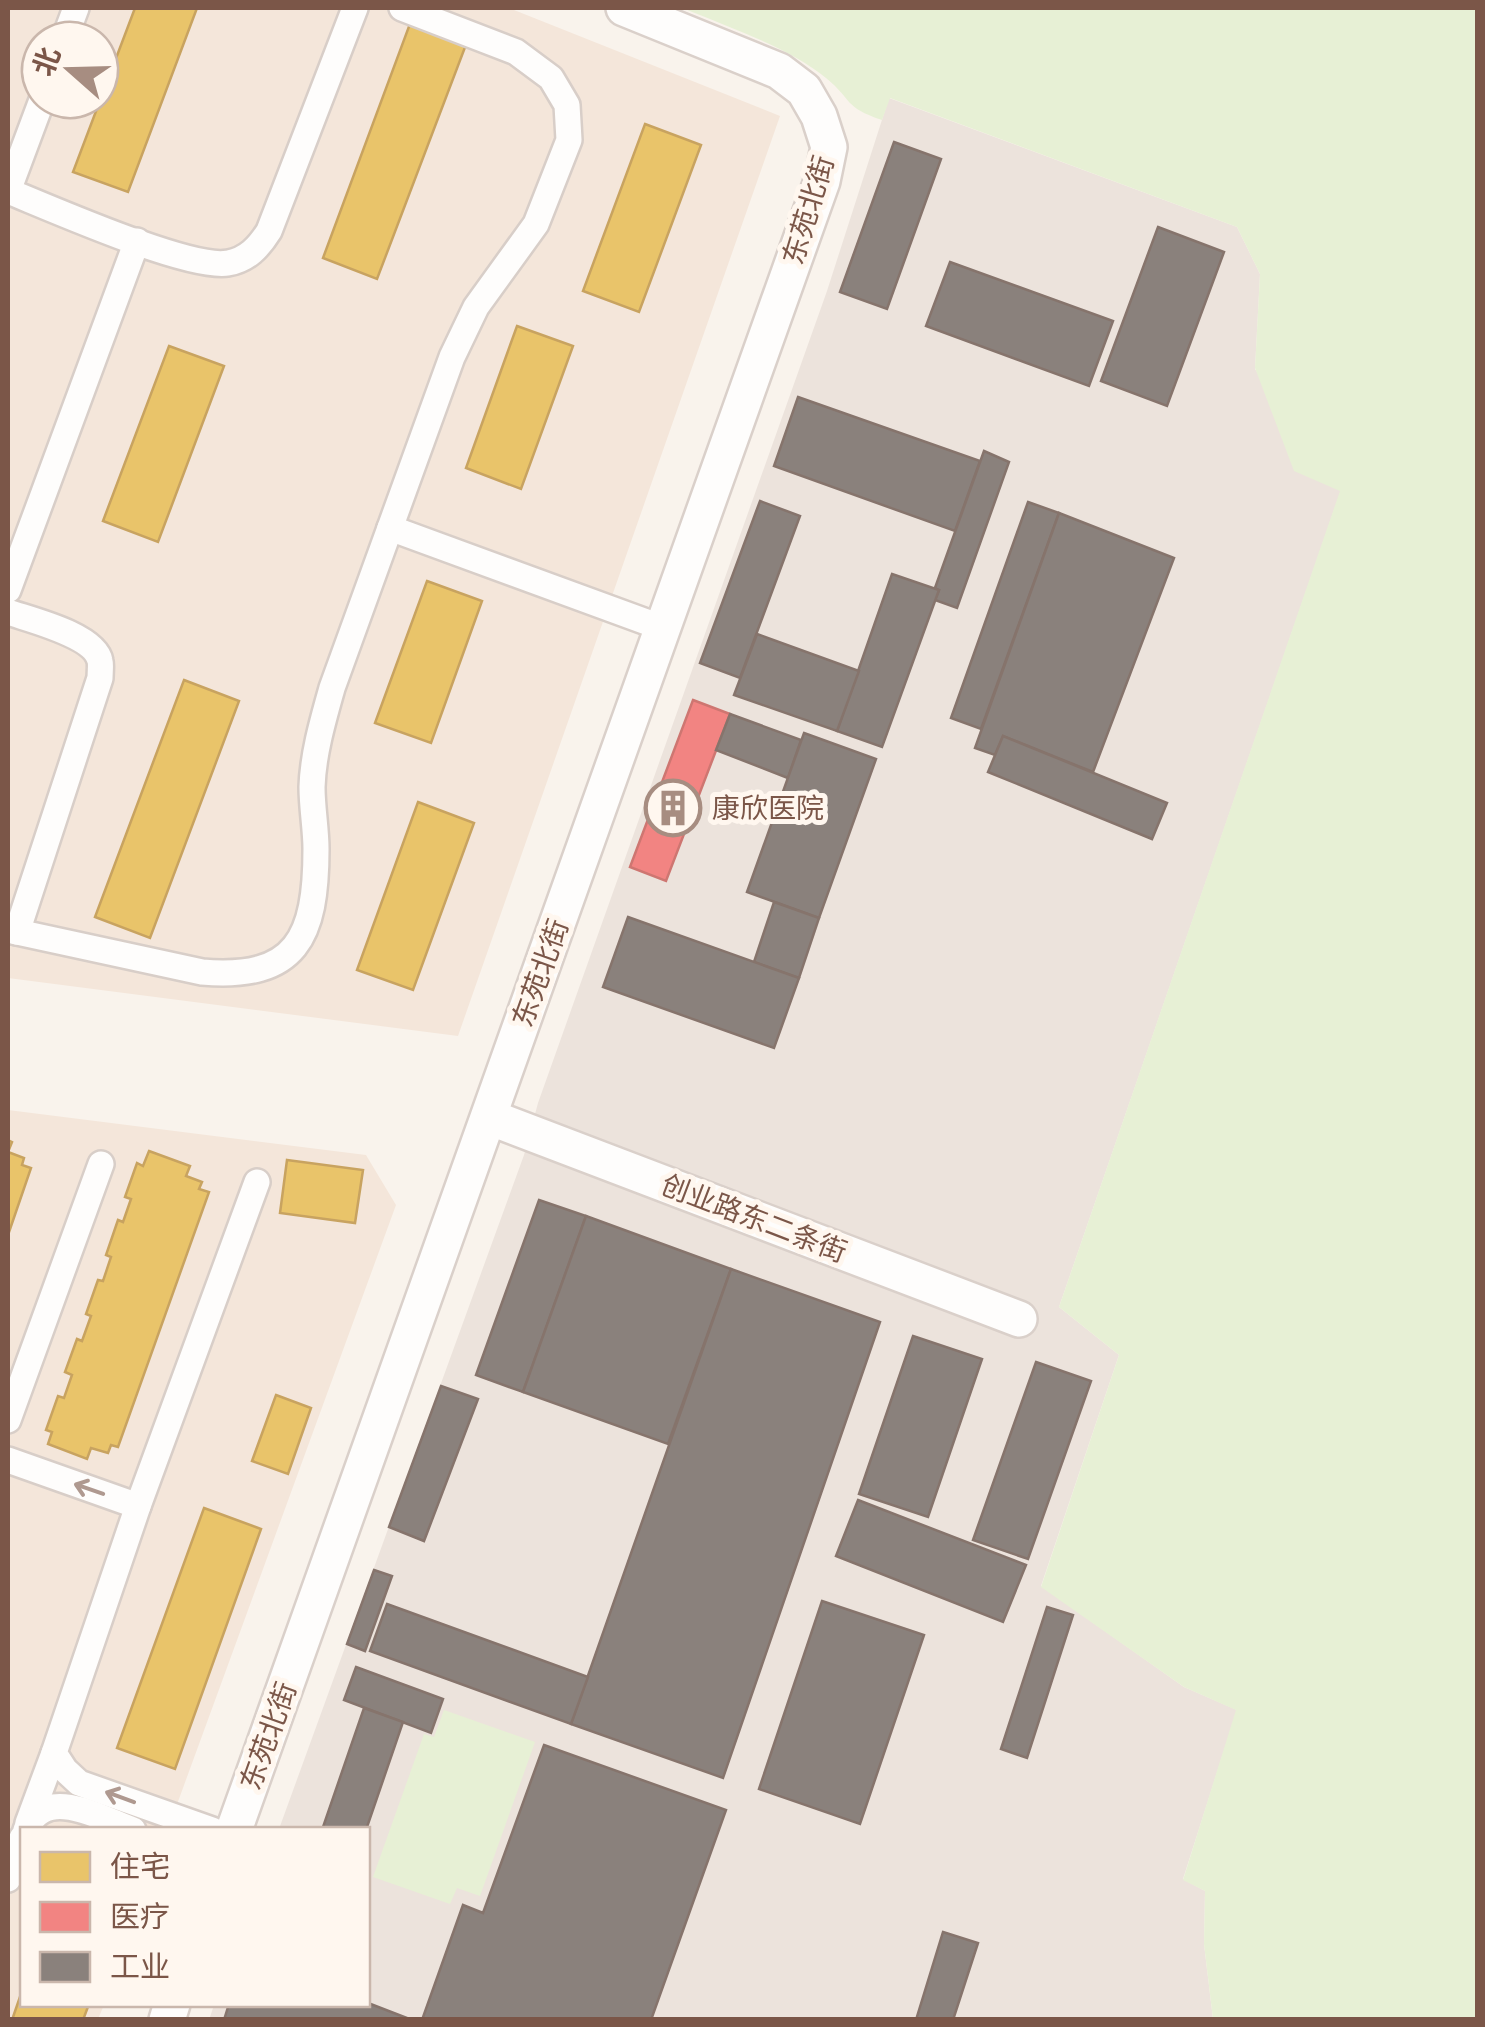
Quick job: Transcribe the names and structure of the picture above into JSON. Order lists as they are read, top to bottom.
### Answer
{
  "streets": {
    "main road": ["东苑北街", "创业路东二条街"]
  },
  "crossings": [
    ["东苑北街", "创业路东二条街"]
  ],
  "places": {
    "building": ["康欣医院"]
  },
  "legend": ["住宅", "医疗", "工业"],
  "north": "left"
}
